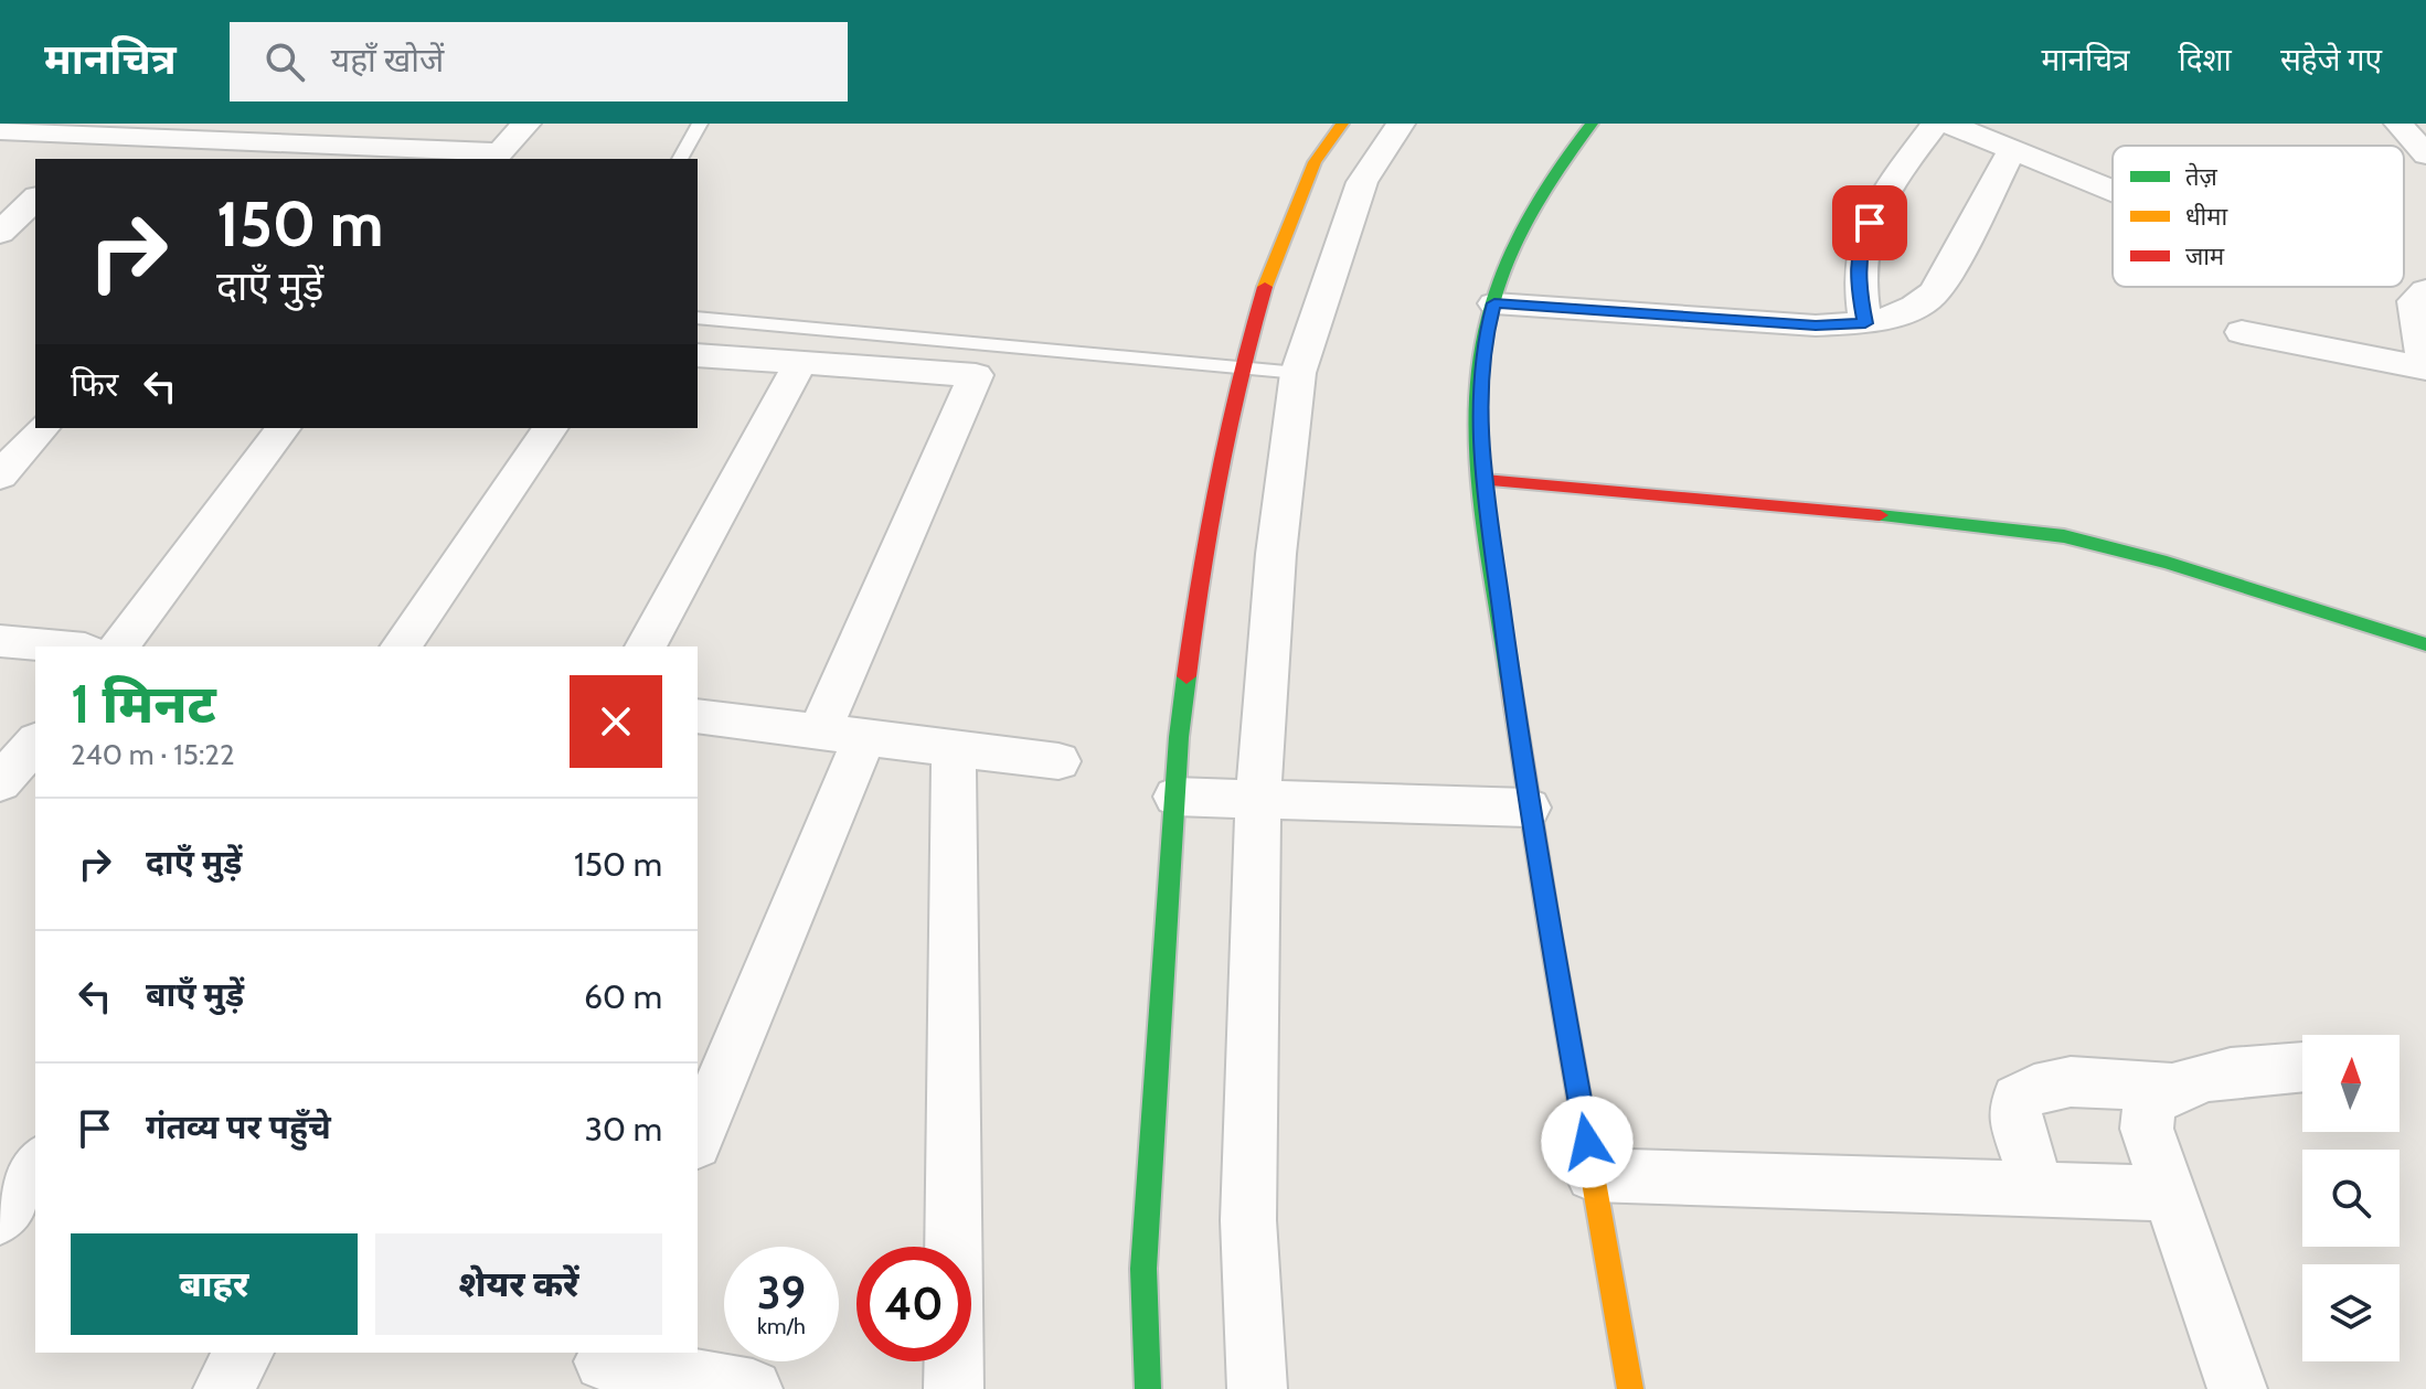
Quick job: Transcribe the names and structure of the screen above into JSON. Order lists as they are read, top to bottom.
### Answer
{
  "legend": ["तेज़", "धीमा", "जाम"],
  "north": "top",
  "page": {
    "header": "मानचित्र",
    "search": "यहाँ खोजें",
    "nav": ["मानचित्र", "दिशा", "सहेजे गए"],
    "turn": ["150 m", "दाएँ मुड़ें"],
    "then": "फिर",
    "heading": ["1 मिनट", "240 m · 15:22"],
    "list": [
      {
        "name": "दाएँ मुड़ें",
        "value": "150 m"
      },
      {
        "name": "बाएँ मुड़ें",
        "value": "60 m"
      },
      {
        "name": "गंतव्य पर पहुँचे",
        "value": "30 m"
      }
    ],
    "buttons": ["बाहर", "शेयर करें"],
    "speed": "39 km/h",
    "limit": "40"
  }
}
